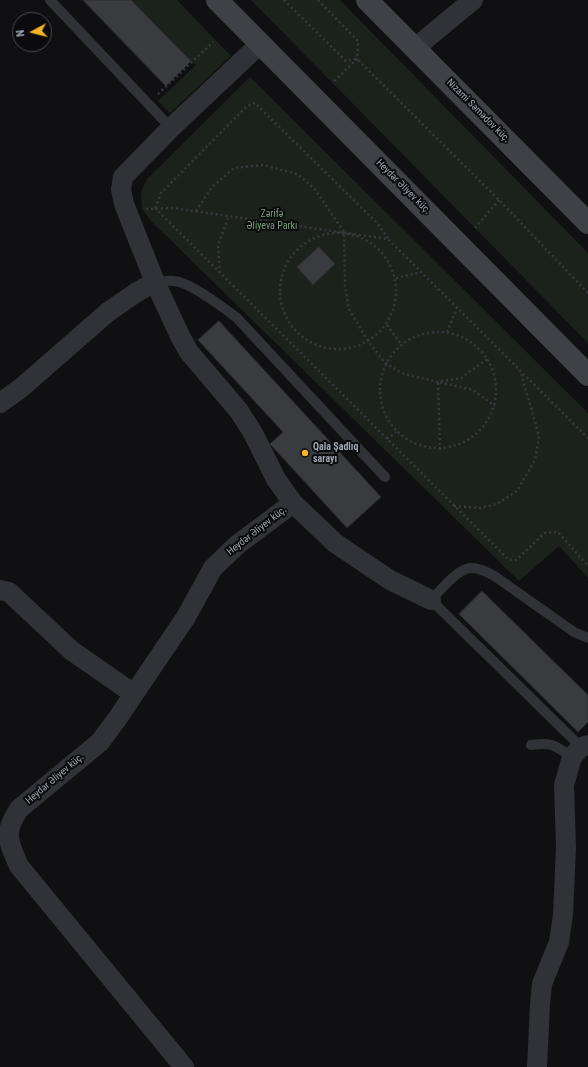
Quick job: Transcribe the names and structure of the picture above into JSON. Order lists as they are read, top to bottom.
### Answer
{
  "streets": {
    "main road": ["Nizami Səmədov küç.", "Heydər Əliyev küç."]
  },
  "parks": ["Zərifə Əliyeva Parkı"],
  "places": ["Qala Şadlıq sarayı"],
  "north": "left"
}
